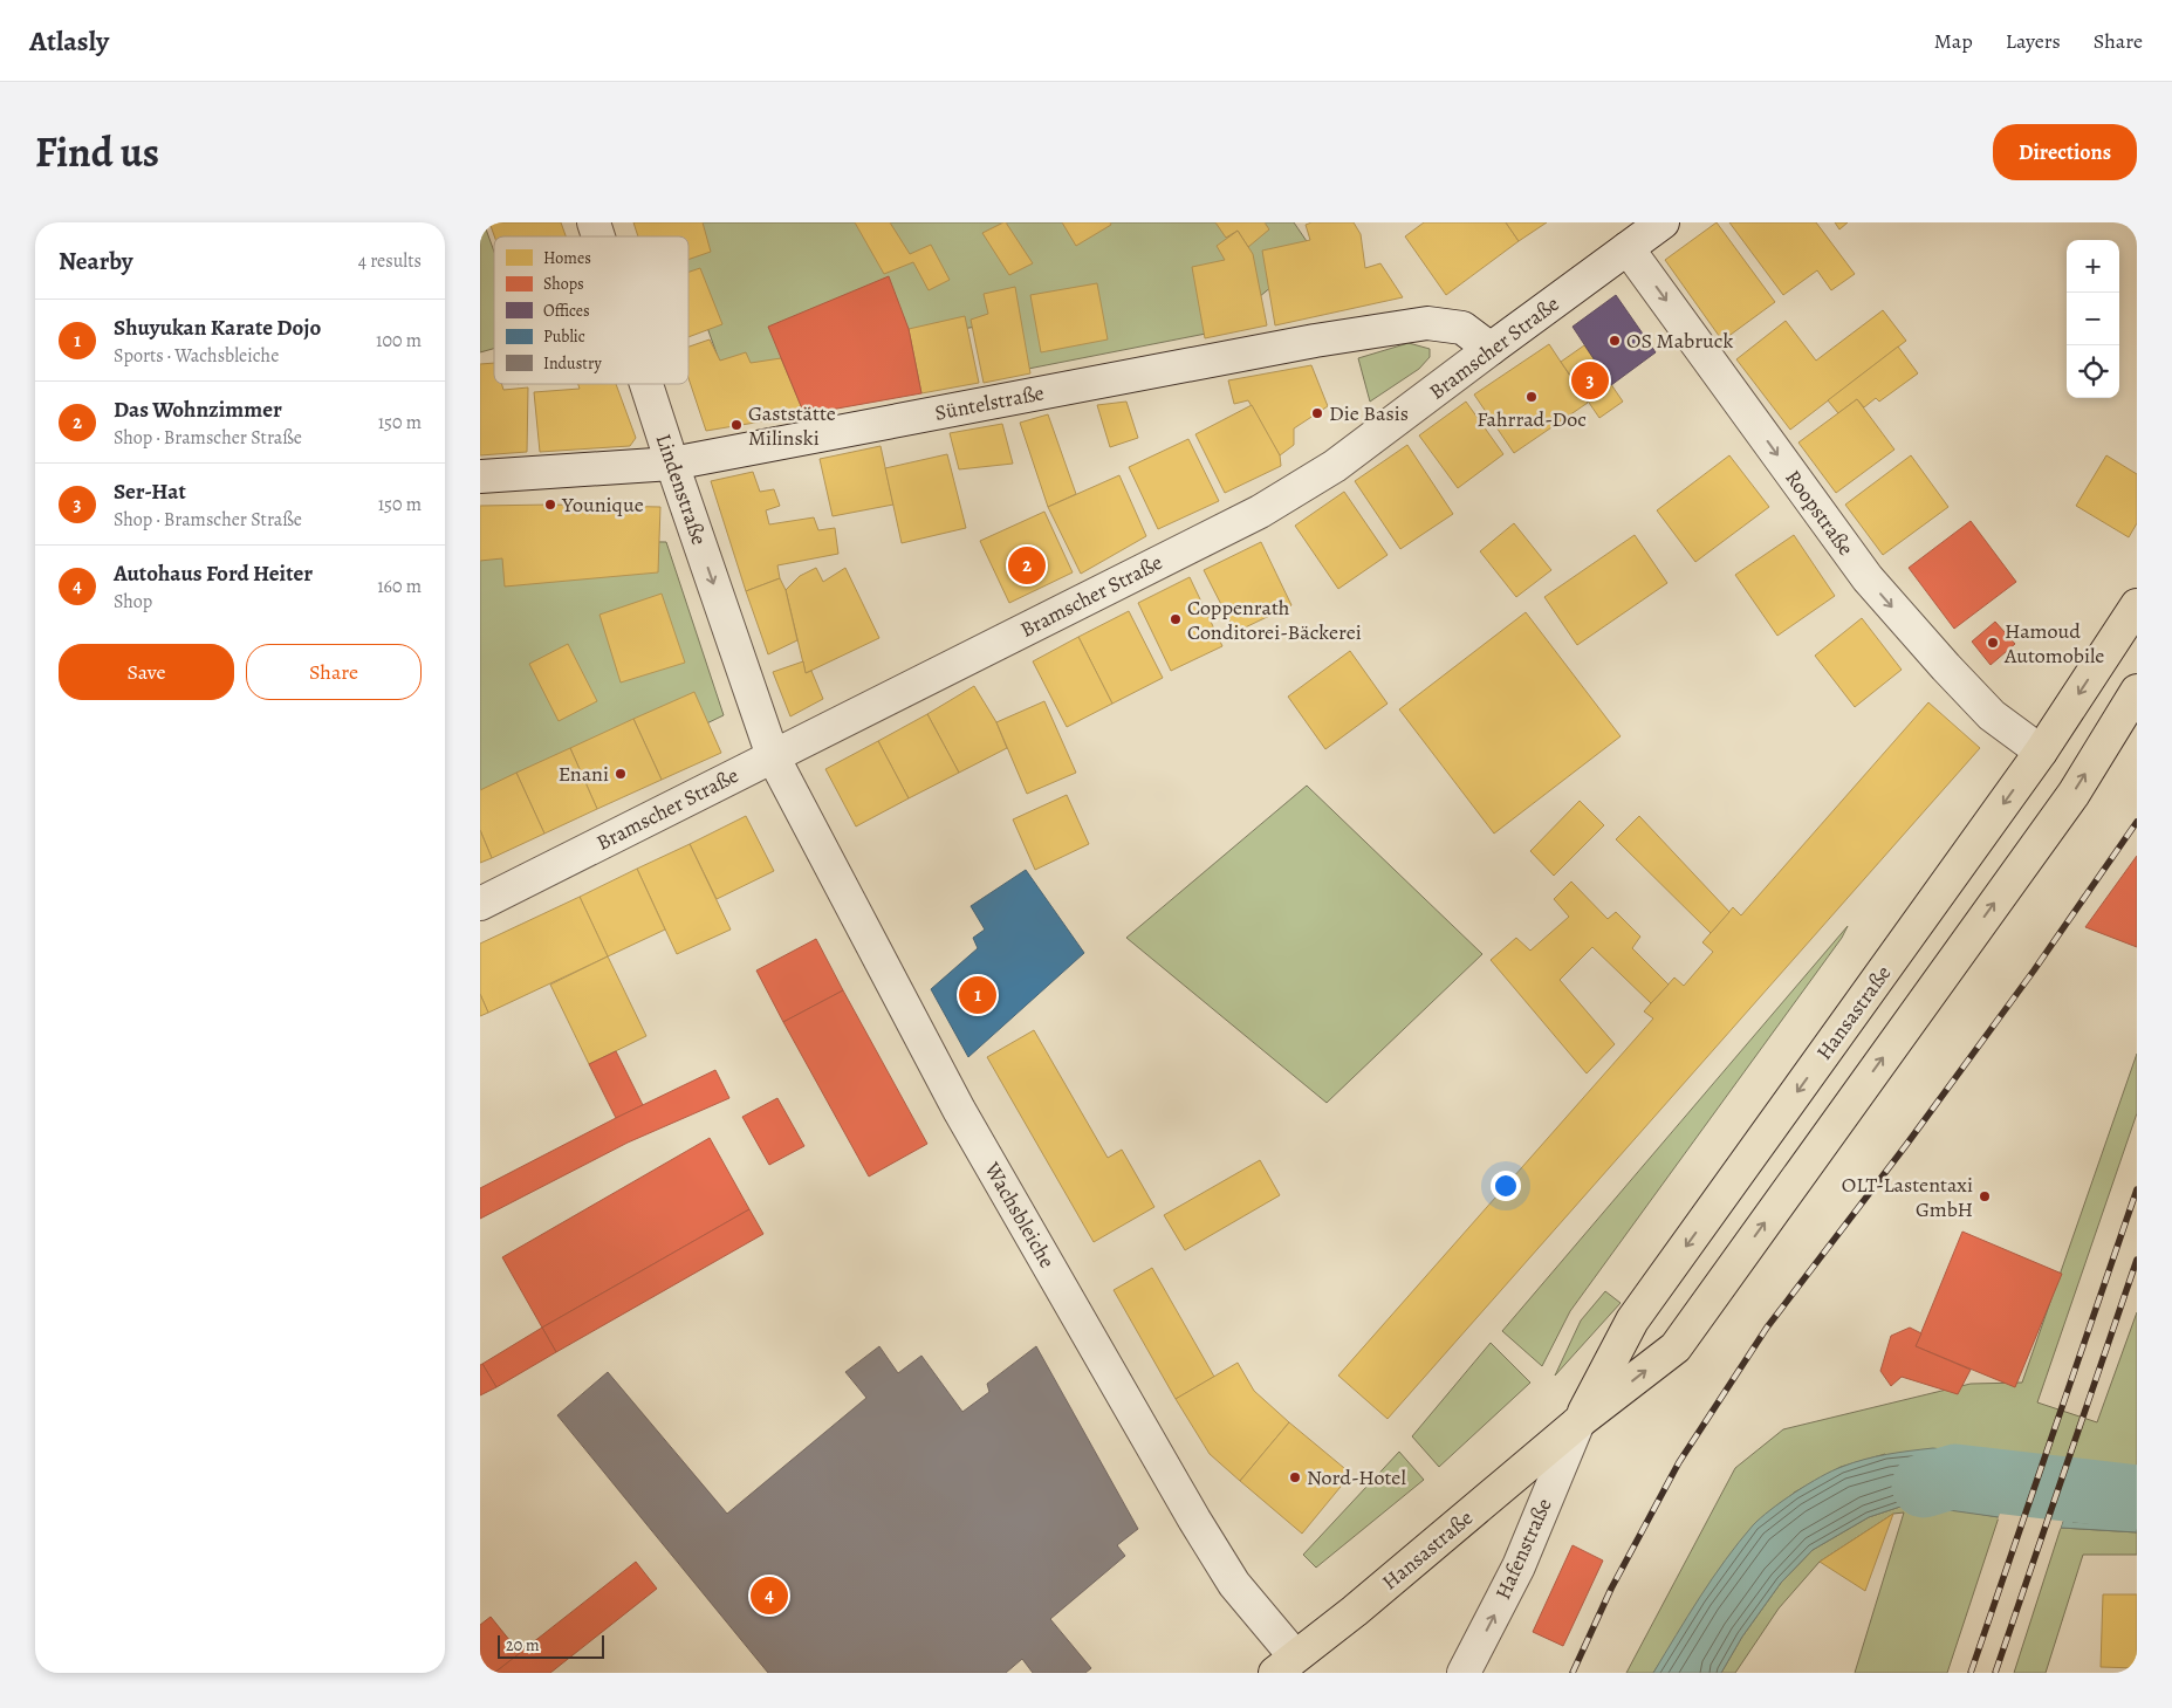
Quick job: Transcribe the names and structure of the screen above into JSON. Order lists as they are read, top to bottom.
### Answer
{
  "streets": {
    "main road": ["Hansastraße"],
    "street": [
      "Bramscher Straße",
      "Süntelstraße",
      "Lindenstraße",
      "Roopstraße",
      "Wachsbleiche",
      "Hafenstraße"
    ]
  },
  "crossings": [
    ["Bramscher Straße", "Süntelstraße"],
    ["Bramscher Straße", "Lindenstraße"],
    ["Bramscher Straße", "Roopstraße"],
    ["Bramscher Straße", "Wachsbleiche"],
    ["Süntelstraße", "Lindenstraße"],
    ["Lindenstraße", "Wachsbleiche"],
    ["Roopstraße", "Hansastraße"],
    ["Hansastraße", "Wachsbleiche"],
    ["Hansastraße", "Hafenstraße"]
  ],
  "one_way": ["Lindenstraße", "Roopstraße", "Hafenstraße"],
  "places": [
    "OS Mabruck",
    "Fahrrad-Doc",
    "Die Basis",
    "Gaststätte Milinski",
    "Younique",
    "Coppenrath Conditorei-Bäckerei",
    "Hamoud Automobile",
    "Enani",
    "OLT-Lastentaxi GmbH",
    "Nord-Hotel"
  ],
  "legend": [
    "Homes",
    "Shops",
    "Offices",
    "Public",
    "Industry"
  ],
  "scale_bar": "20 m",
  "page": {
    "header": "Atlasly",
    "nav": ["Map", "Layers", "Share"],
    "title": "Find us",
    "buttons": [
      "Directions",
      ["Save", "Share"]
    ],
    "heading": ["Nearby", "4 results"],
    "map_buttons": ["+", "−"],
    "list": [
      {
        "mark": "1",
        "name": "Shuyukan Karate Dojo",
        "note": "Sports · Wachsbleiche",
        "value": "100 m"
      },
      {
        "mark": "2",
        "name": "Das Wohnzimmer",
        "note": "Shop · Bramscher Straße",
        "value": "150 m"
      },
      {
        "mark": "3",
        "name": "Ser-Hat",
        "note": "Shop · Bramscher Straße",
        "value": "150 m"
      },
      {
        "mark": "4",
        "name": "Autohaus Ford Heiter",
        "note": "Shop",
        "value": "160 m"
      }
    ],
    "pins": [
      "3",
      "2",
      "1",
      "4"
    ],
    "scale": "20 m"
  }
}
